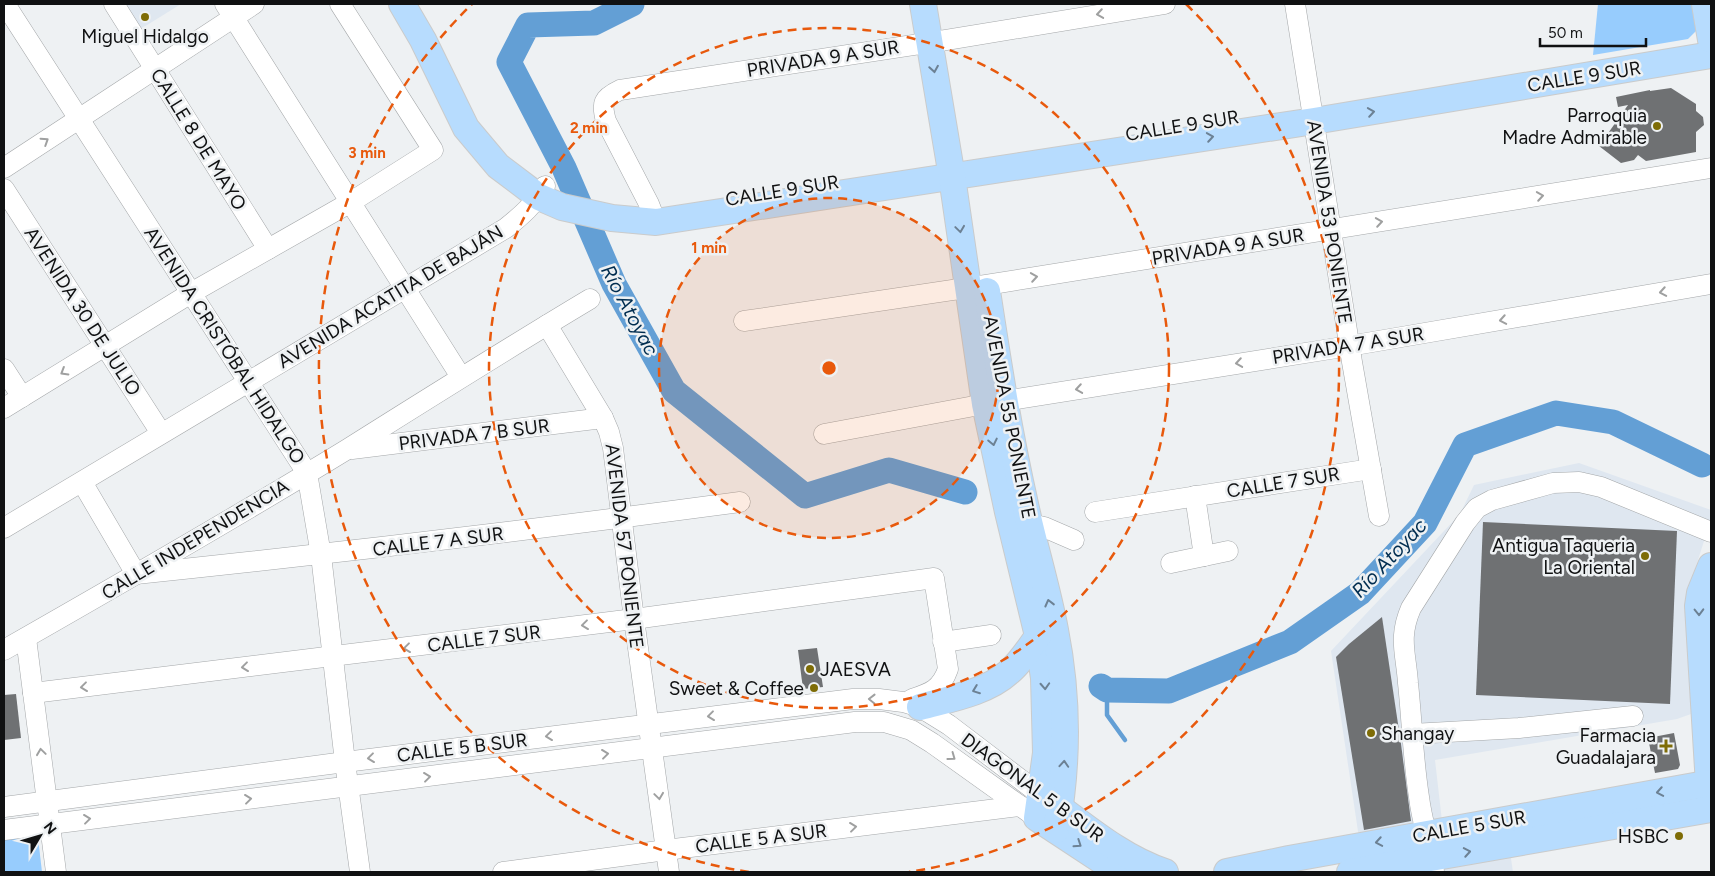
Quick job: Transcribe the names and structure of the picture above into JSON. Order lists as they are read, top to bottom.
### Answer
{
  "streets": {
    "main road": [
      "CALLE 9 SUR",
      "AVENIDA 55 PONIENTE",
      "DIAGONAL 5 B SUR",
      "CALLE 5 SUR"
    ],
    "street": [
      "PRIVADA 9 A SUR",
      "CALLE 8 DE MAYO",
      "AVENIDA 53 PONIENTE",
      "AVENIDA ACATITA DE BAJÁN",
      "AVENIDA 30 DE JULIO",
      "AVENIDA CRISTÓBAL HIDALGO",
      "PRIVADA 7 A SUR",
      "PRIVADA 7 B SUR",
      "CALLE 7 SUR",
      "CALLE INDEPENDENCIA",
      "CALLE 7 A SUR",
      "AVENIDA 57 PONIENTE",
      "CALLE 5 B SUR",
      "CALLE 5 A SUR"
    ]
  },
  "crossings": [
    ["PRIVADA 9 A SUR", "CALLE 9 SUR"],
    ["PRIVADA 9 A SUR", "AVENIDA 53 PONIENTE"],
    ["PRIVADA 9 A SUR", "AVENIDA 55 PONIENTE"],
    ["CALLE 9 SUR", "AVENIDA 53 PONIENTE"],
    ["CALLE 9 SUR", "AVENIDA ACATITA DE BAJÁN"],
    ["CALLE 9 SUR", "AVENIDA 55 PONIENTE"],
    ["AVENIDA 53 PONIENTE", "PRIVADA 7 A SUR"],
    ["AVENIDA 53 PONIENTE", "CALLE 7 SUR"],
    ["AVENIDA ACATITA DE BAJÁN", "AVENIDA 30 DE JULIO"],
    ["AVENIDA ACATITA DE BAJÁN", "AVENIDA CRISTÓBAL HIDALGO"],
    ["AVENIDA CRISTÓBAL HIDALGO", "CALLE 7 SUR"],
    ["AVENIDA CRISTÓBAL HIDALGO", "CALLE INDEPENDENCIA"],
    ["AVENIDA CRISTÓBAL HIDALGO", "CALLE 7 A SUR"],
    ["AVENIDA CRISTÓBAL HIDALGO", "CALLE 5 B SUR"],
    ["PRIVADA 7 A SUR", "AVENIDA 55 PONIENTE"],
    ["AVENIDA 55 PONIENTE", "DIAGONAL 5 B SUR"],
    ["AVENIDA 55 PONIENTE", "CALLE 5 A SUR"],
    ["PRIVADA 7 B SUR", "CALLE INDEPENDENCIA"],
    ["PRIVADA 7 B SUR", "AVENIDA 57 PONIENTE"],
    ["CALLE 7 SUR", "AVENIDA 57 PONIENTE"],
    ["CALLE INDEPENDENCIA", "CALLE 7 A SUR"],
    ["CALLE INDEPENDENCIA", "AVENIDA 57 PONIENTE"],
    ["CALLE 7 A SUR", "AVENIDA 57 PONIENTE"],
    ["AVENIDA 57 PONIENTE", "CALLE 5 B SUR"],
    ["AVENIDA 57 PONIENTE", "CALLE 5 A SUR"],
    ["CALLE 5 B SUR", "DIAGONAL 5 B SUR"],
    ["DIAGONAL 5 B SUR", "CALLE 5 A SUR"]
  ],
  "one_way": ["PRIVADA 7 A SUR", "CALLE 7 SUR", "CALLE 5 A SUR"],
  "water": ["Río Atoyac"],
  "places": {
    "other": [
      "Miguel Hidalgo",
      "Parroquia Madre Admirable",
      "Antigua Taqueria La Oriental",
      "JAESVA",
      "Sweet & Coffee",
      "Shangay",
      "HSBC"
    ],
    "health": ["Farmacia Guadalajara"]
  },
  "scale_bar": "50 m",
  "north": "top right",
  "rings": ["2 min", "3 min", "1 min"]
}
